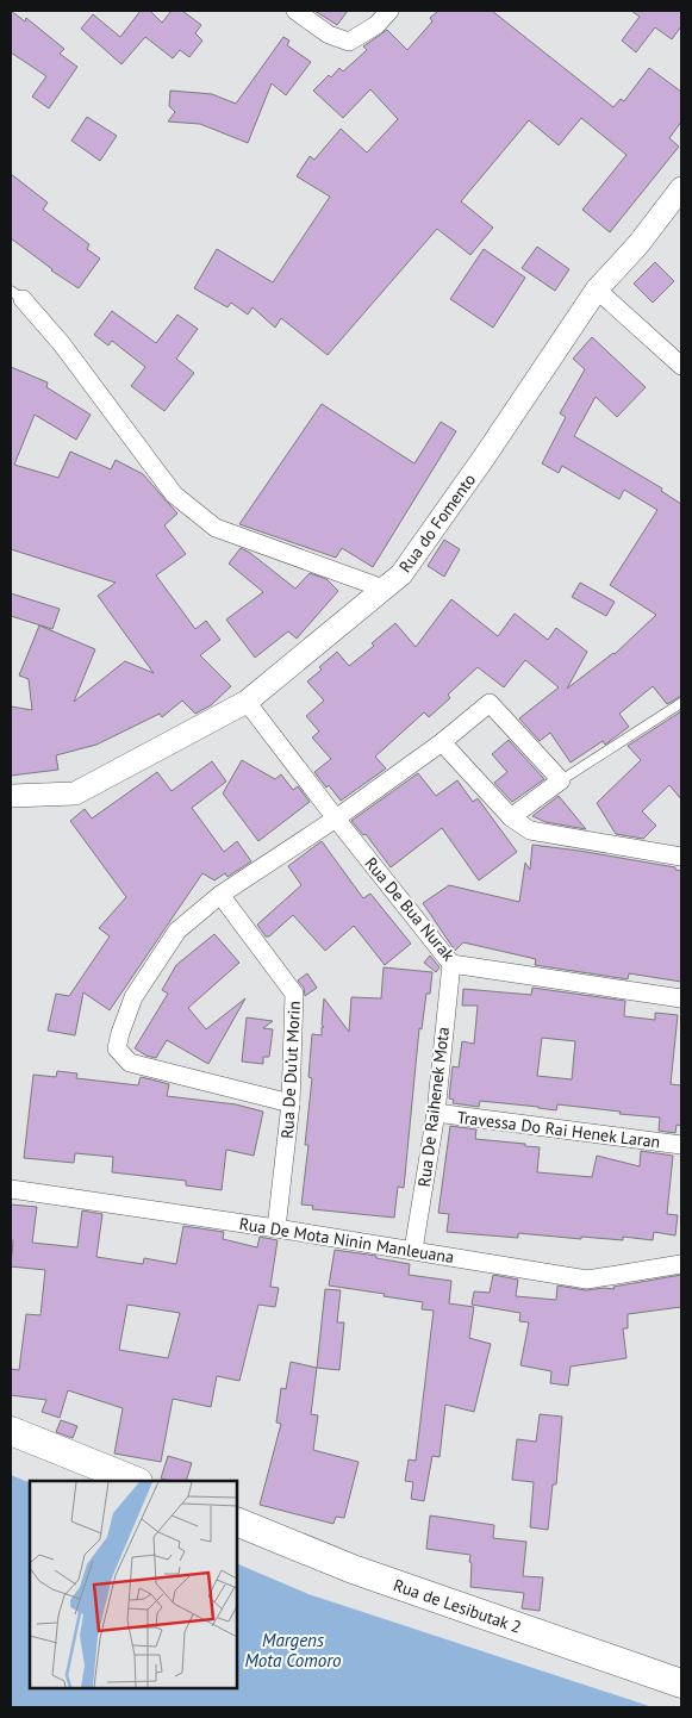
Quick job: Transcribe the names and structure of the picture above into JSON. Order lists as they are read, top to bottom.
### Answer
{
  "streets": {
    "main road": ["Rua de Lesibutak 2"],
    "street": [
      "Rua do Fomento",
      "Rua De Bua Nurak",
      "Rua De Du’ut Morin",
      "Rua De Raihenek Mota",
      "Travessa Do Rai Henek Laran",
      "Rua De Mota Ninin Manleuana"
    ]
  },
  "crossings": [
    ["Rua do Fomento", "Rua De Bua Nurak"],
    ["Rua De Bua Nurak", "Rua De Raihenek Mota"],
    ["Rua De Du’ut Morin", "Rua De Mota Ninin Manleuana"],
    ["Rua De Raihenek Mota", "Travessa Do Rai Henek Laran"],
    ["Rua De Raihenek Mota", "Rua De Mota Ninin Manleuana"]
  ],
  "water": ["Margens Mota Comoro"]
}
